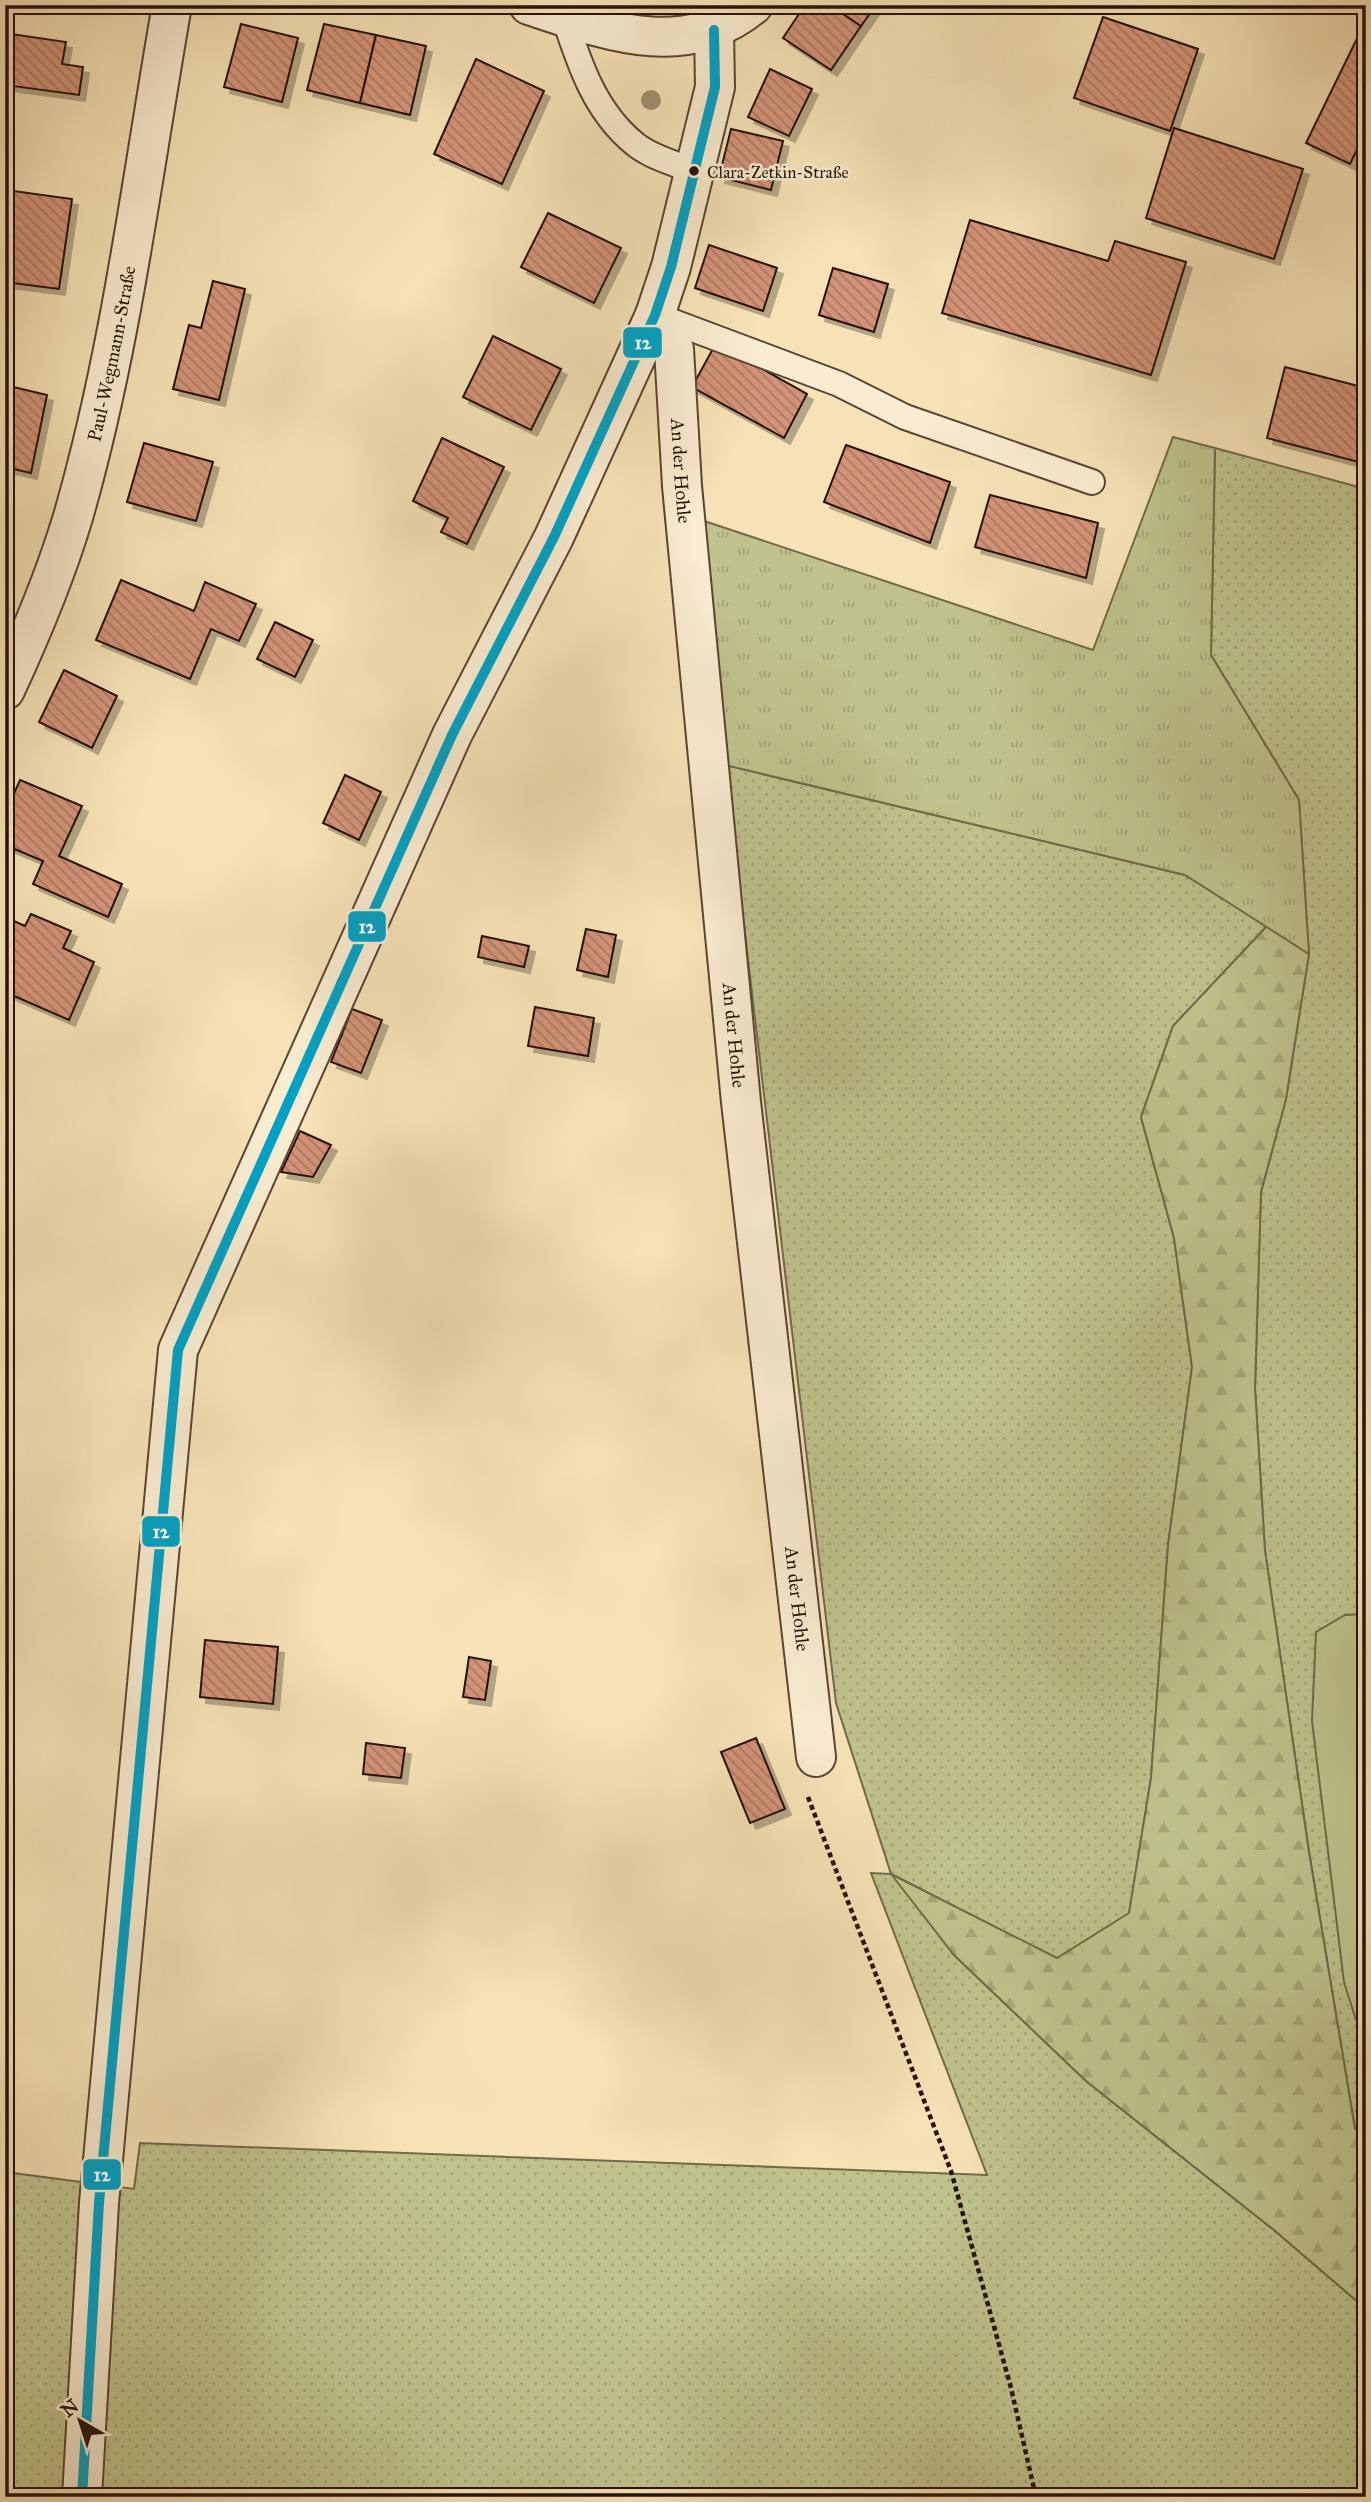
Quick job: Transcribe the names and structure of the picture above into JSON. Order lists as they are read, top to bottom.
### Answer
{
  "streets": {
    "street": ["Paul-Wegmann-Straße", "An der Hohle"]
  },
  "places": ["Clara-Zetkin-Straße"],
  "lines": ["transit line 12"],
  "north": "top left"
}
